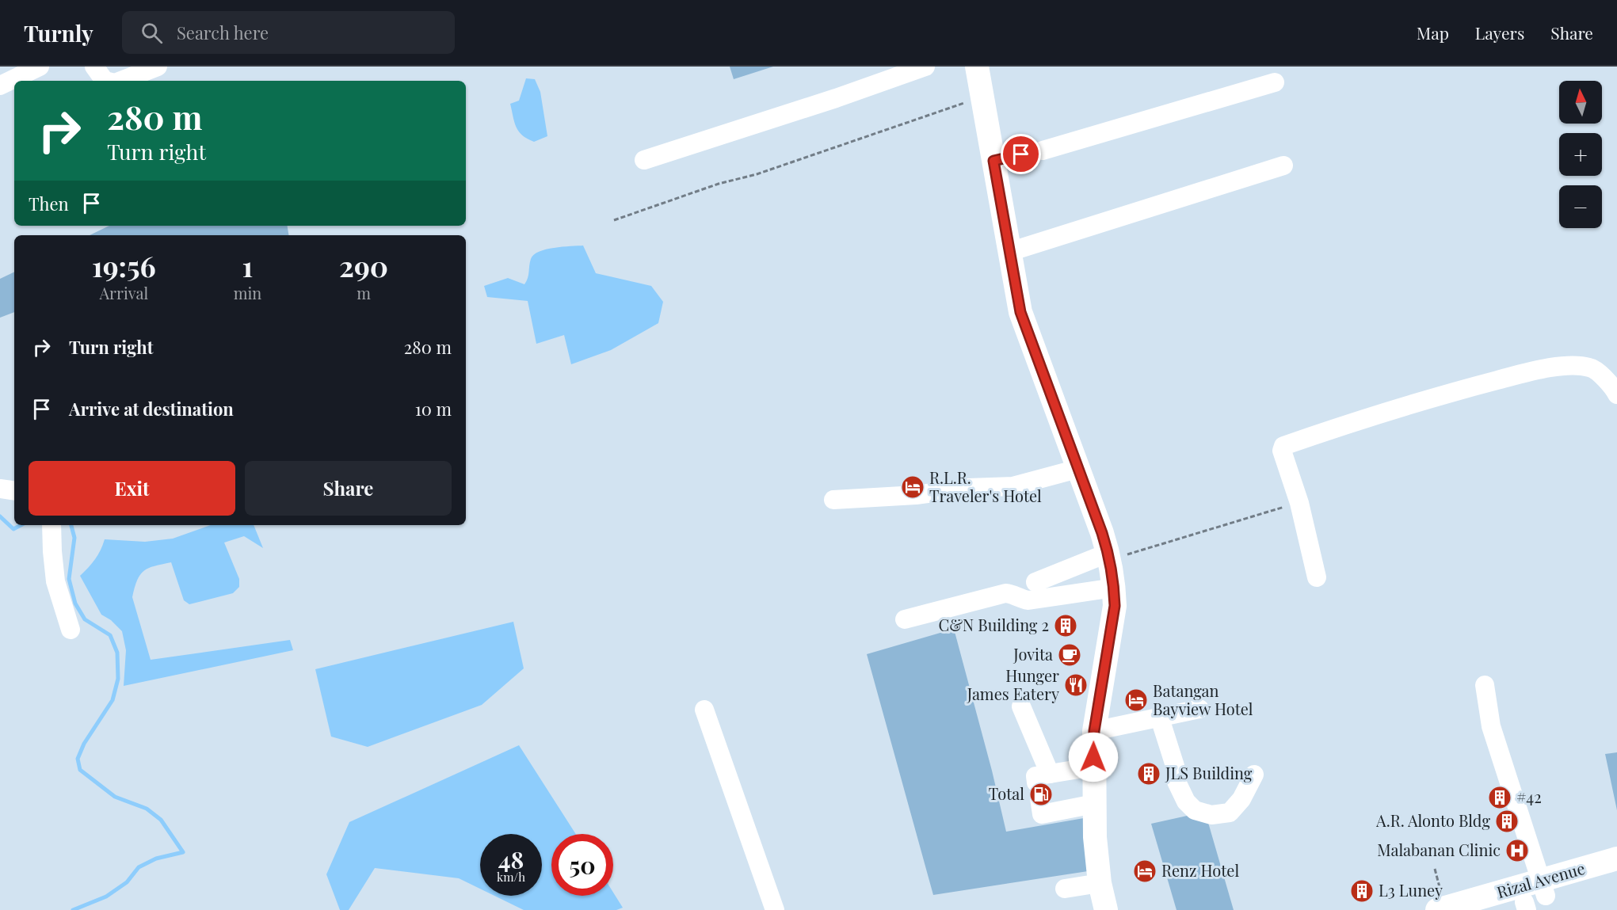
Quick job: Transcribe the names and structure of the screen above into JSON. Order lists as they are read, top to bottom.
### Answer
{
  "streets": {
    "main road": ["Rizal Avenue"]
  },
  "places": {
    "hotel": ["R.L.R. Traveler's Hotel", "Batangan Bayview Hotel", "Renz Hotel"],
    "building": [
      "C&N Building 2",
      "JLS Building",
      "#42",
      "A.R. Alonto Bldg",
      "L3 Luney"
    ],
    "cafe": ["Jovita"],
    "restaurant": ["Hunger James Eatery"],
    "fuel station": ["Total"],
    "hospital": ["Malabanan Clinic"]
  },
  "north": "top",
  "page": {
    "header": "Turnly",
    "search": "Search here",
    "nav": ["Map", "Layers", "Share"],
    "map_buttons": ["+", "−"],
    "turn": ["280 m", "Turn right"],
    "then": "Then",
    "eta": [
      "19:56",
      "Arrival",
      "1",
      "min",
      "290",
      "m"
    ],
    "list": [
      {
        "name": "Turn right",
        "value": "280 m"
      },
      {
        "name": "Arrive at destination",
        "value": "10 m"
      }
    ],
    "buttons": ["Exit", "Share"],
    "speed": "48 km/h",
    "limit": "50"
  }
}
